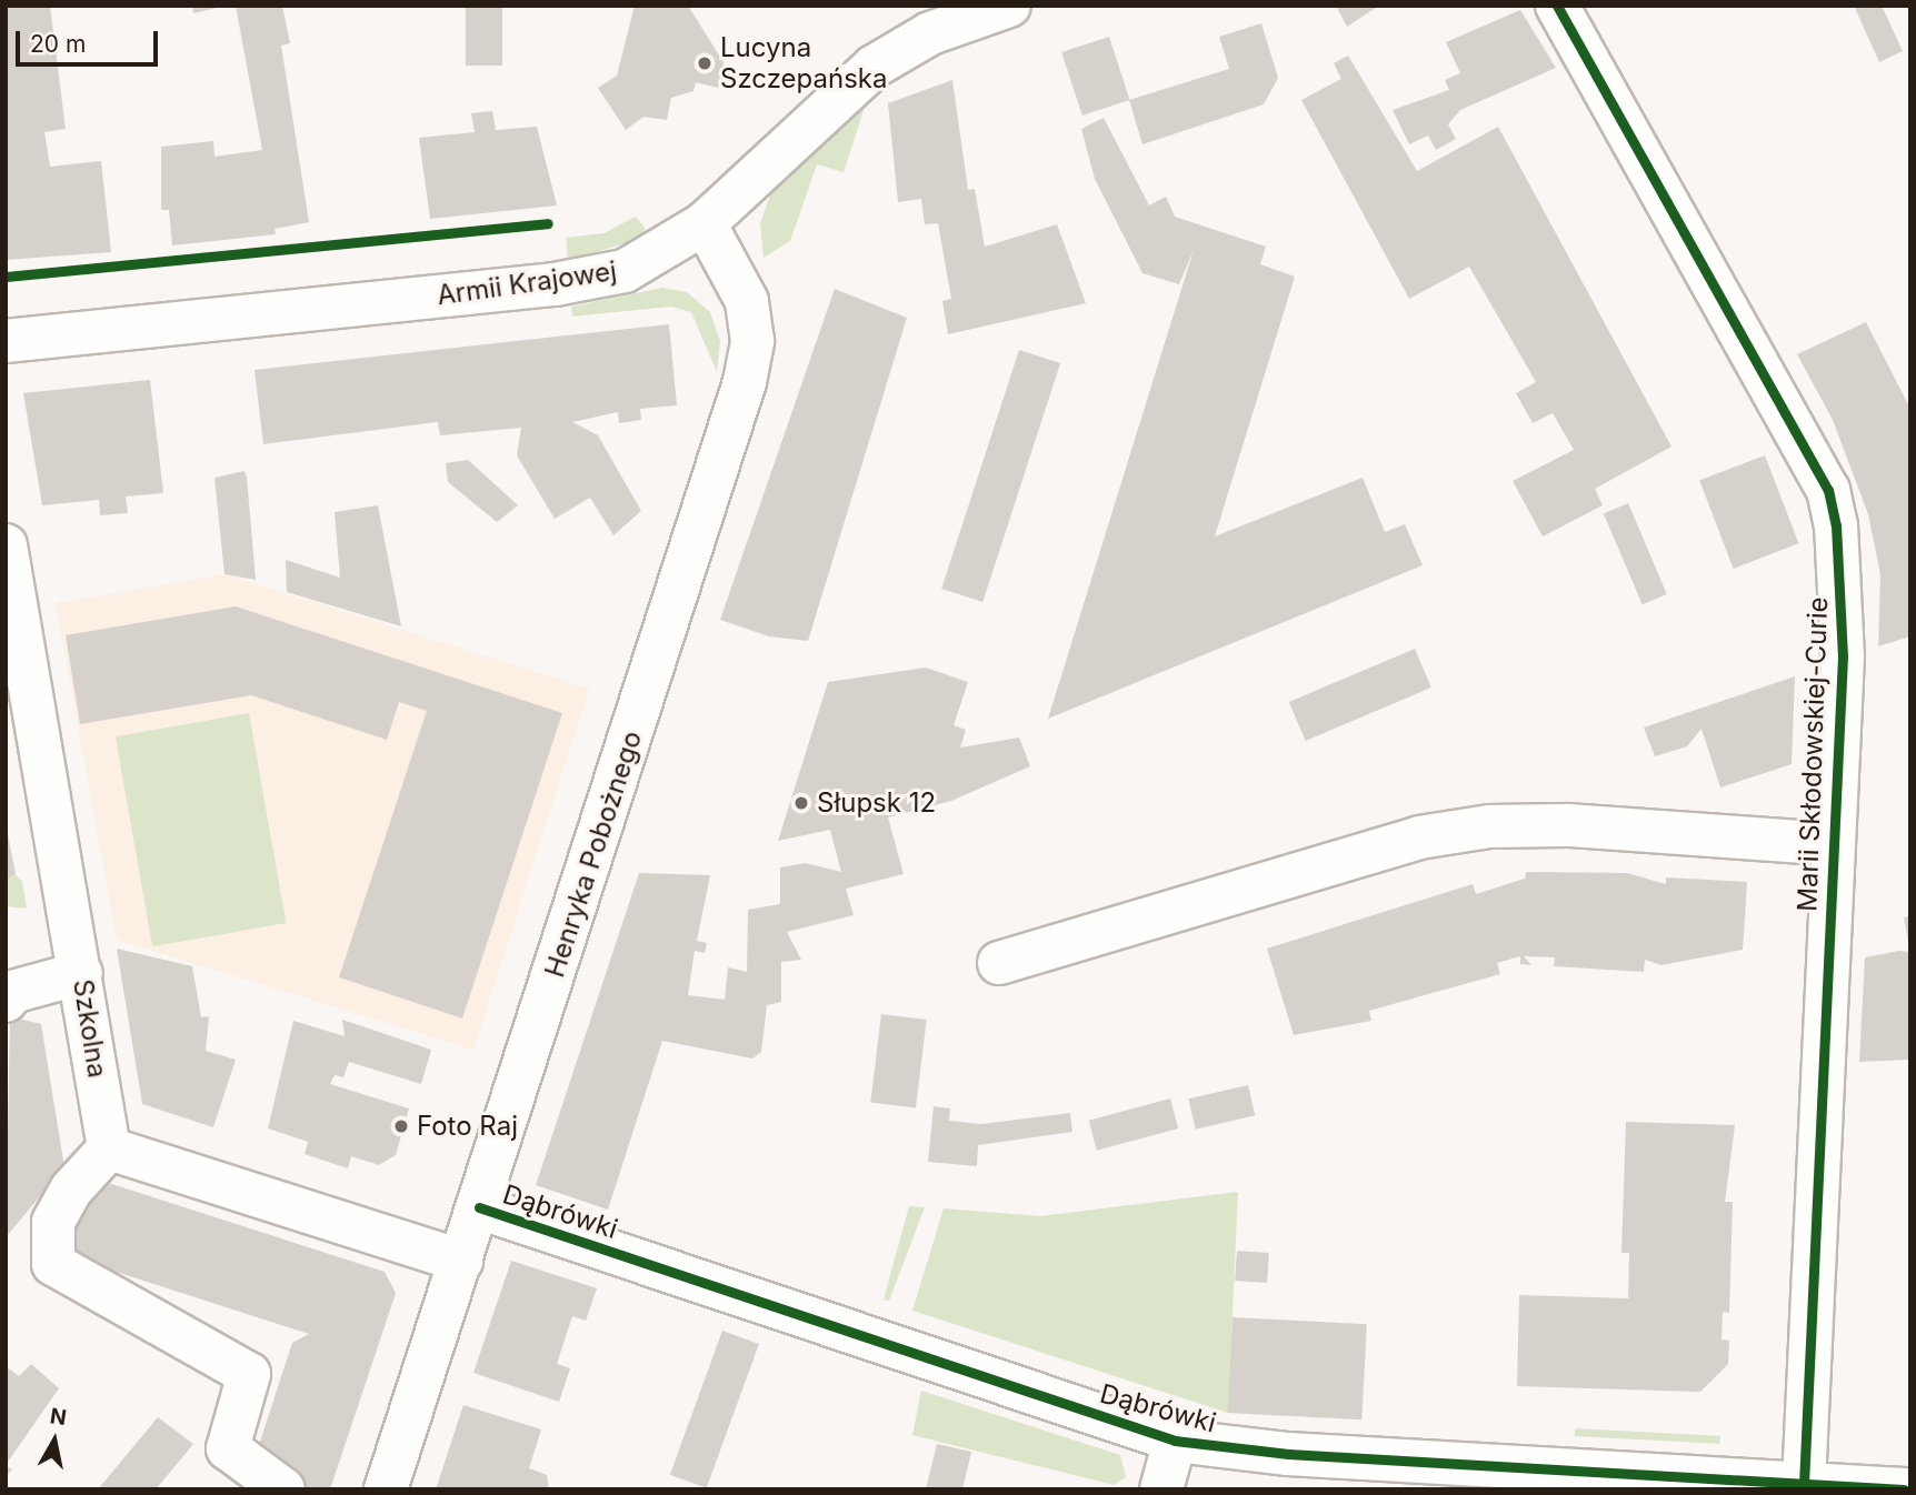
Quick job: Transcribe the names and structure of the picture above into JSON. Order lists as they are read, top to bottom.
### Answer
{
  "streets": {
    "street": [
      "Armii Krajowej",
      "Marii Skłodowskiej-Curie",
      "Henryka Pobożnego",
      "Szkolna",
      "Dąbrówki"
    ]
  },
  "crossings": [
    ["Armii Krajowej", "Henryka Pobożnego"],
    ["Marii Skłodowskiej-Curie", "Dąbrówki"],
    ["Henryka Pobożnego", "Dąbrówki"]
  ],
  "places": ["Lucyna Szczepańska", "Słupsk 12", "Foto Raj"],
  "scale_bar": "20 m",
  "north": "top"
}
